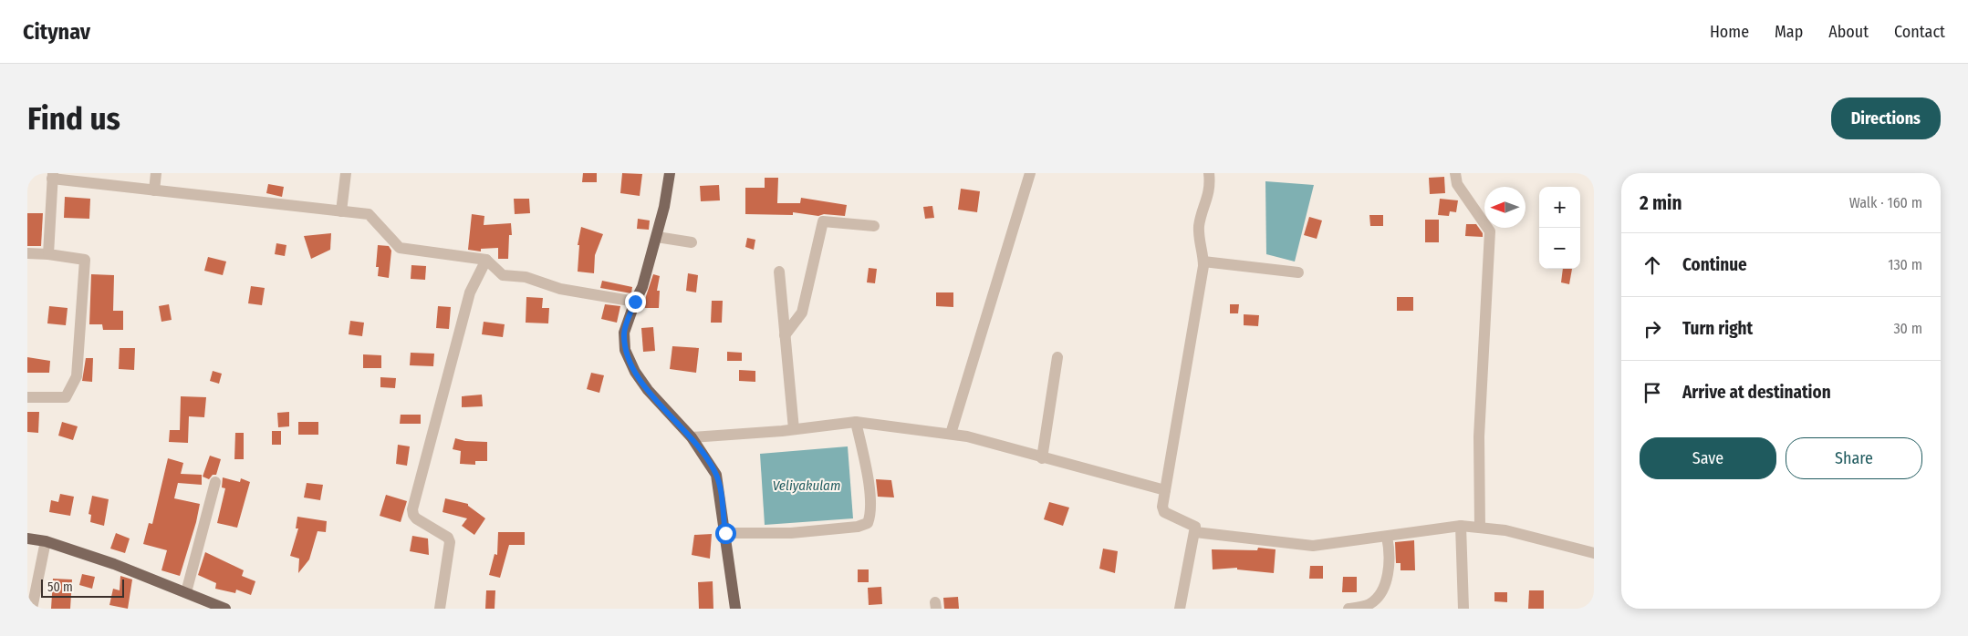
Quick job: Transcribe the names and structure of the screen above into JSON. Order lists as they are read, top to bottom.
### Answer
{
  "water": ["Veliyakulam"],
  "scale_bar": "50 m",
  "north": "left",
  "page": {
    "header": "Citynav",
    "nav": [
      "Home",
      "Map",
      "About",
      "Contact"
    ],
    "buttons": [
      "Directions",
      ["Save", "Share"]
    ],
    "title": "Find us",
    "heading": ["2 min", "Walk · 160 m"],
    "map_buttons": ["+", "−"],
    "list": [
      ["Continue", "130 m"],
      ["Turn right", "30 m"],
      "Arrive at destination"
    ],
    "scale": "50 m"
  }
}
